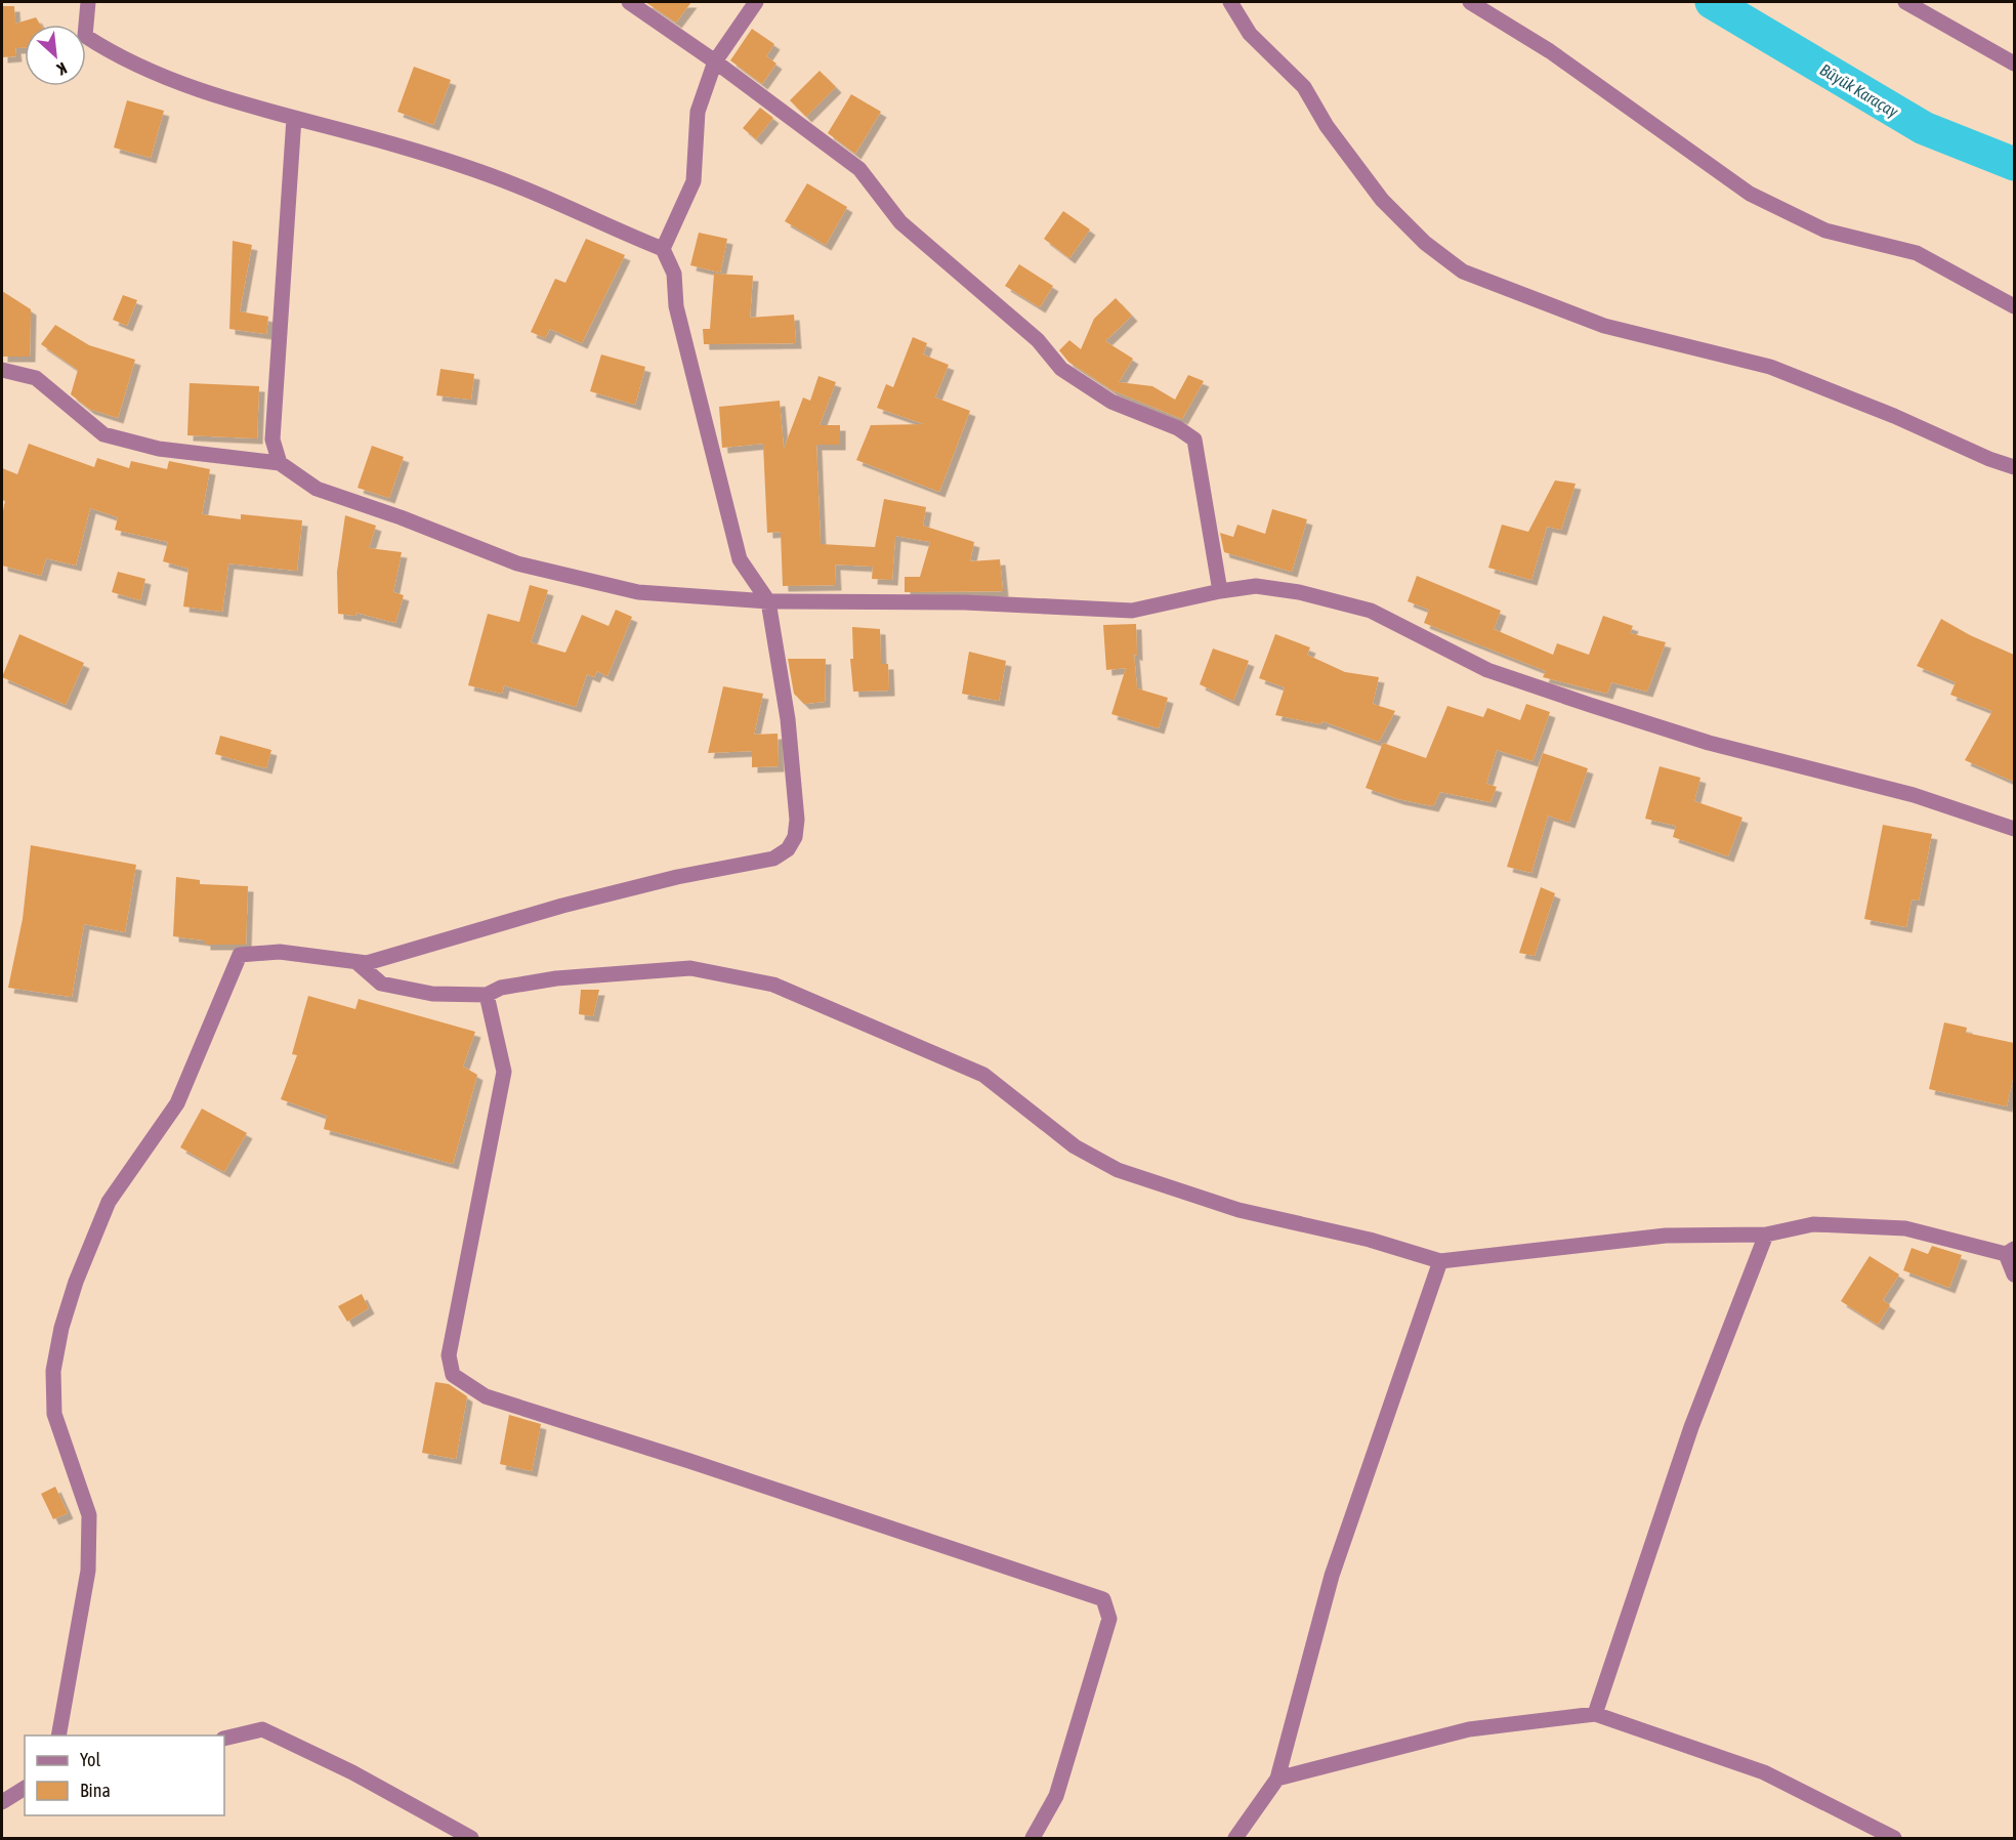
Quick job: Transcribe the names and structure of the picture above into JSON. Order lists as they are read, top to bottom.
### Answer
{
  "water": ["Büyük Karaçay"],
  "legend": ["Yol", "Bina"],
  "north": "bottom right"
}
